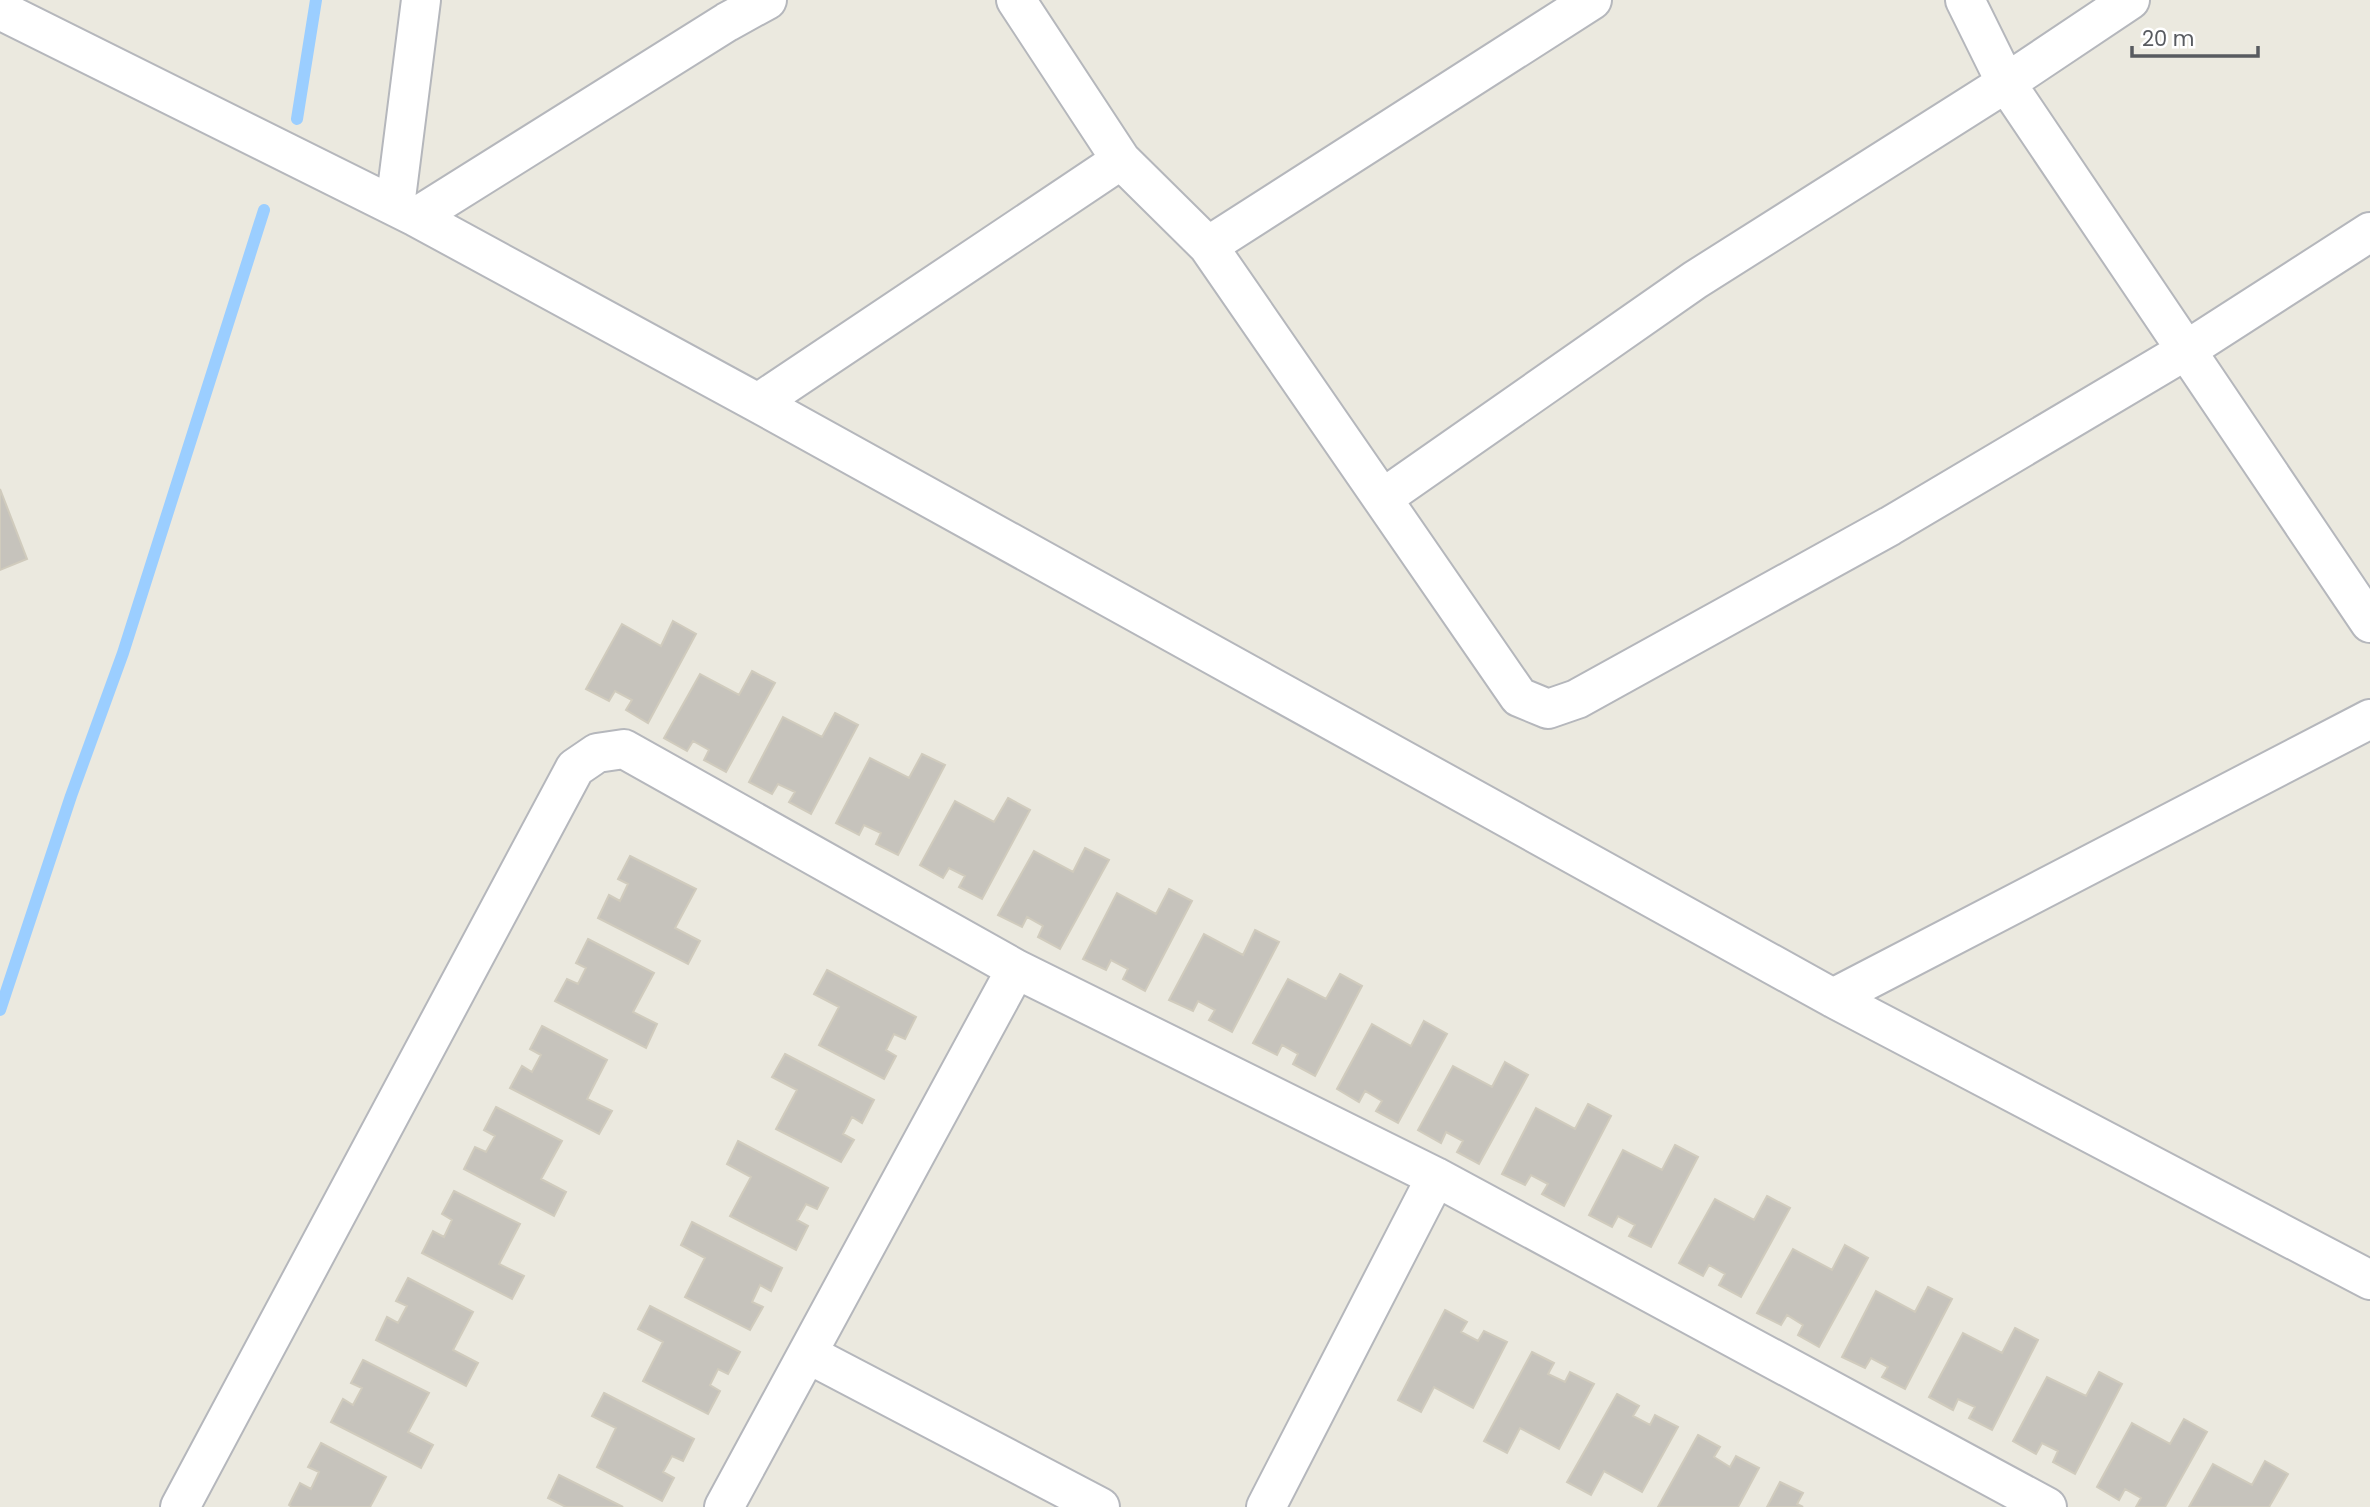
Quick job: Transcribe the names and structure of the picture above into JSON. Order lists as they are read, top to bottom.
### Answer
{
  "scale_bar": "20 m"
}
